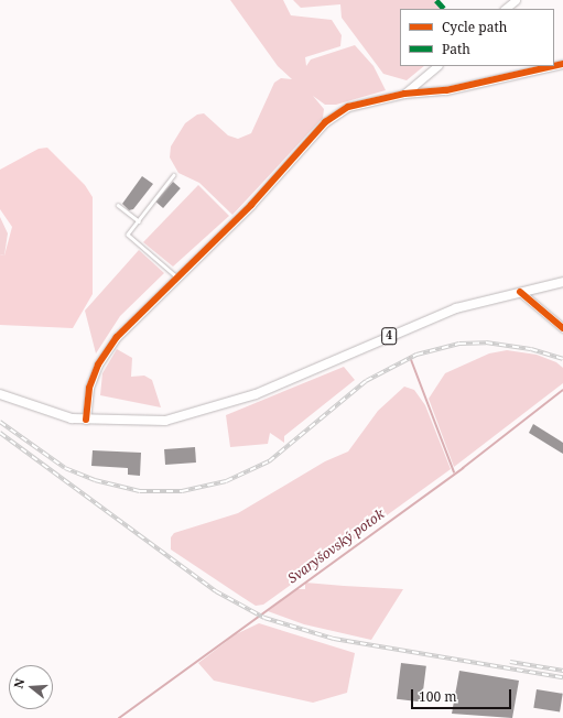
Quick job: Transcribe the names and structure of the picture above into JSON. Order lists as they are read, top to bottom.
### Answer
{
  "streets": {
    "main road": ["4"]
  },
  "water": ["Svaryšovský potok"],
  "legend": ["Cycle path", "Path"],
  "scale_bar": "100 m",
  "north": "left"
}
